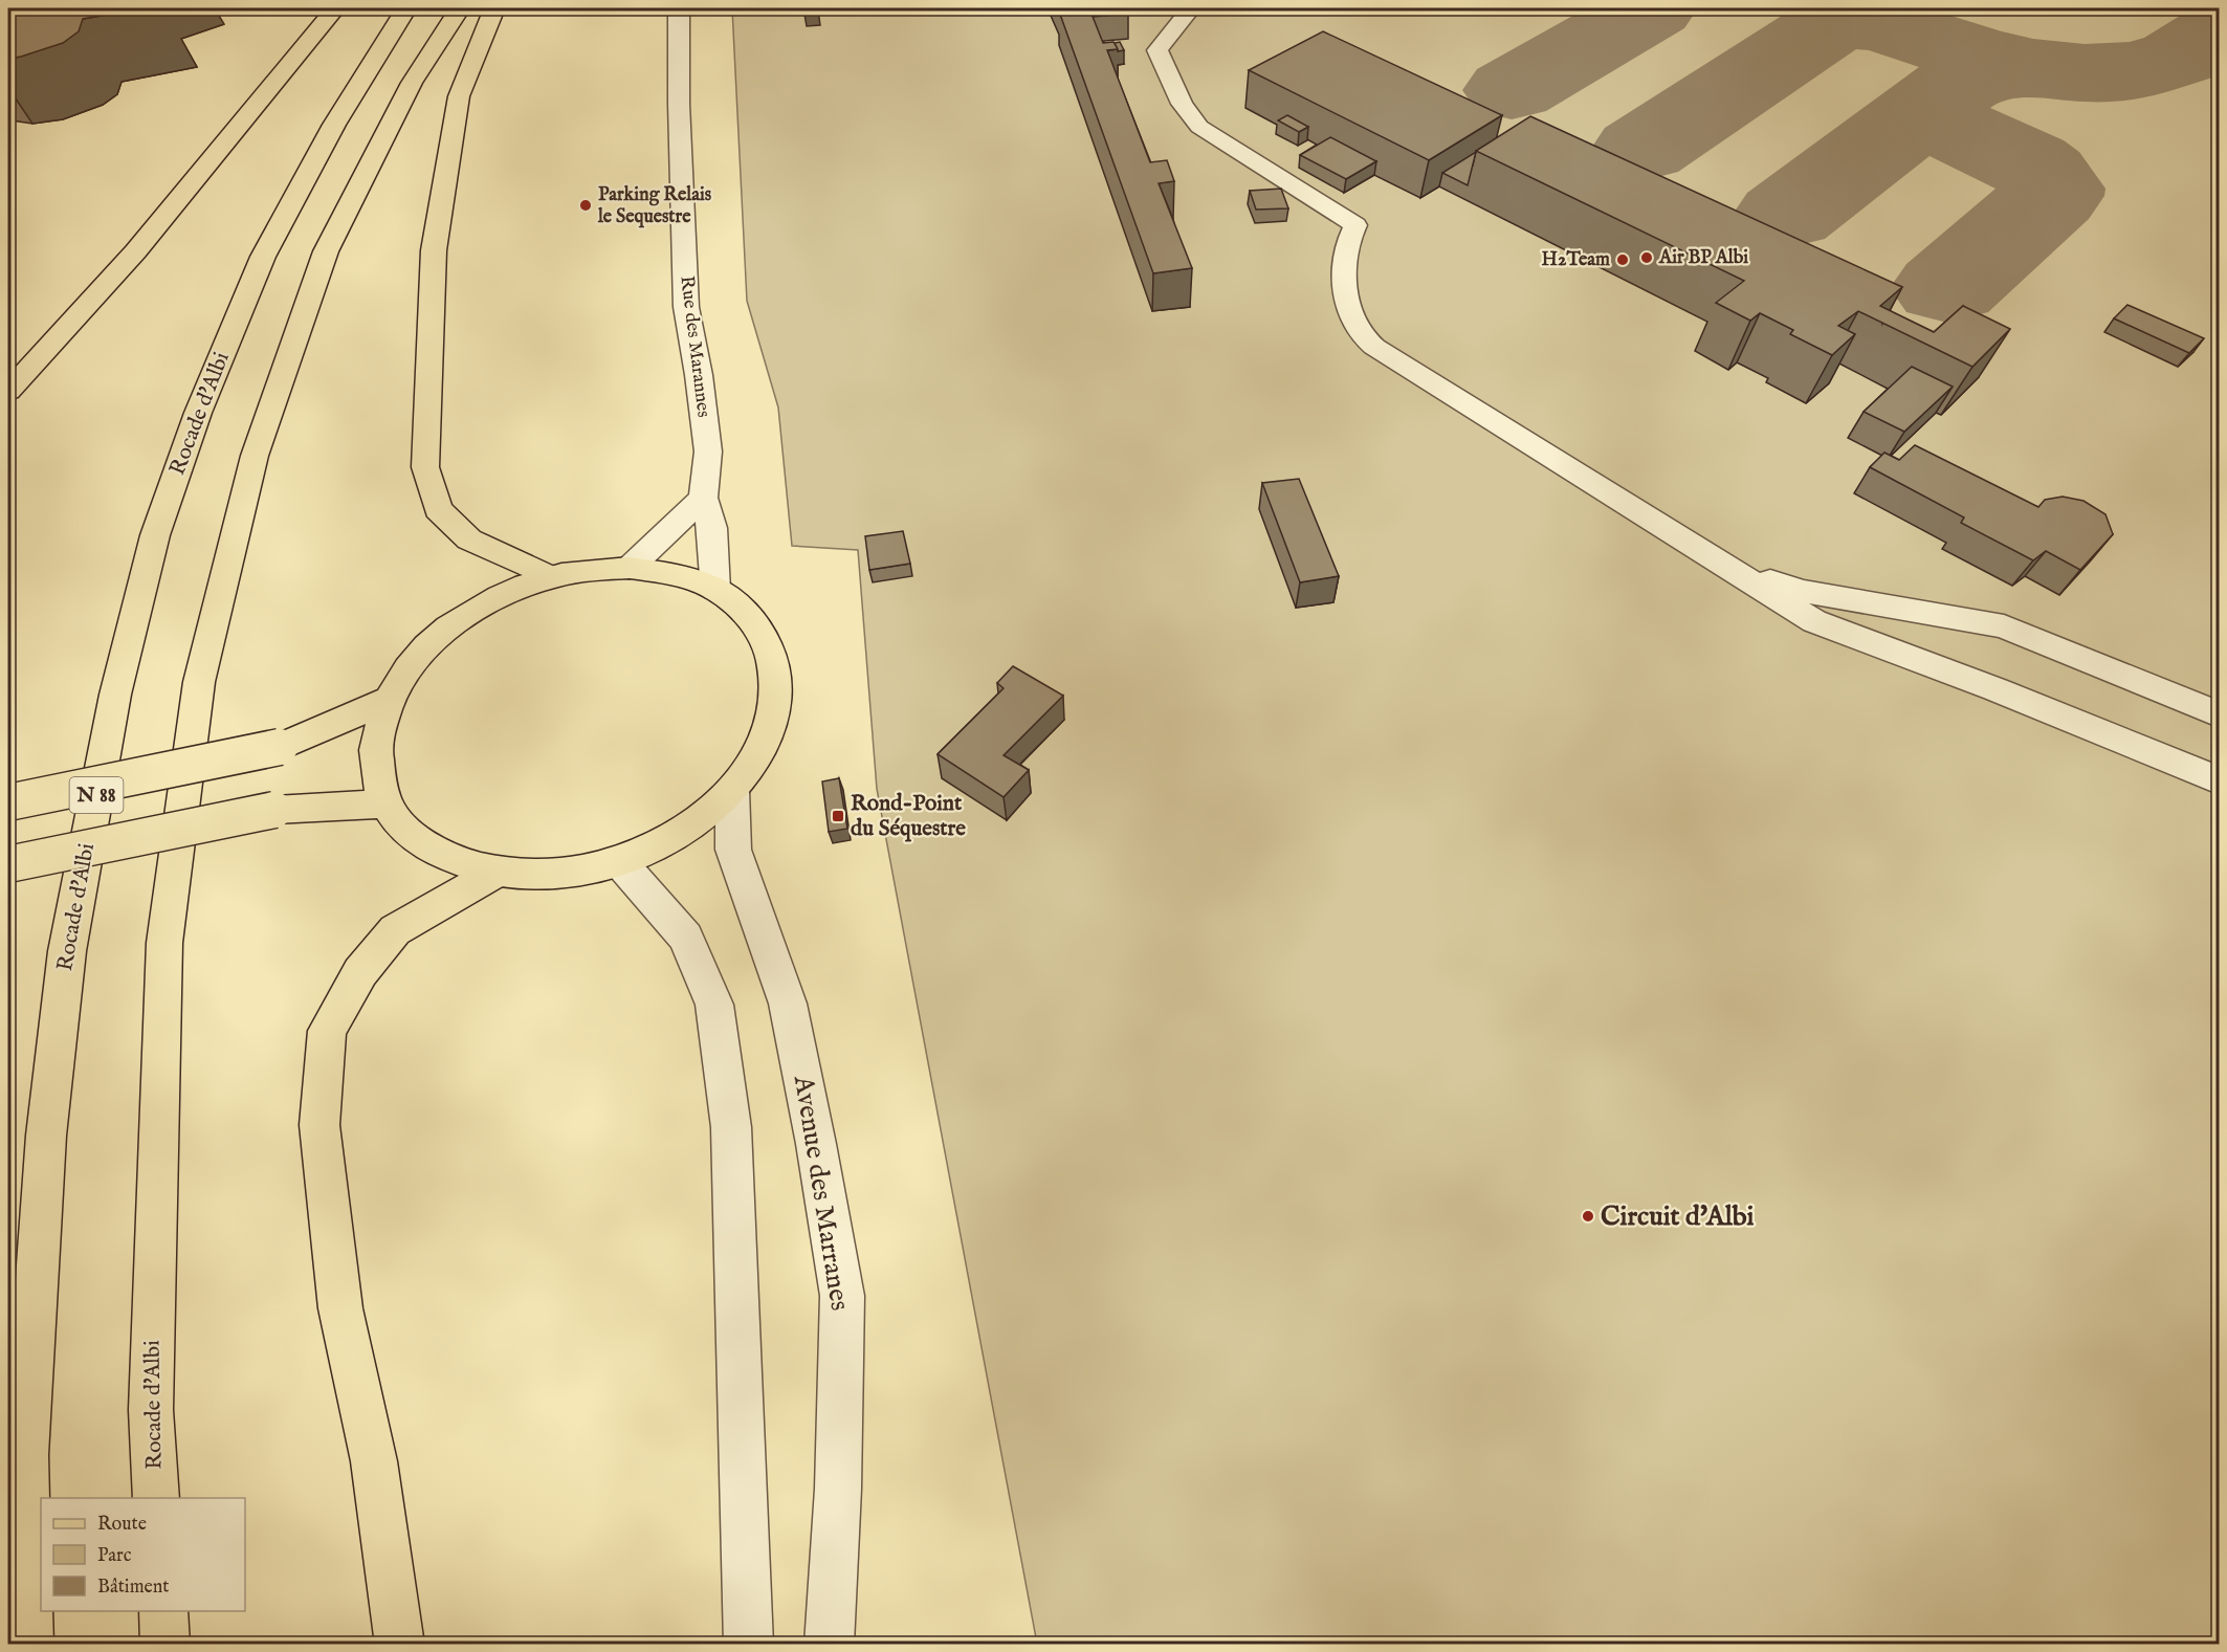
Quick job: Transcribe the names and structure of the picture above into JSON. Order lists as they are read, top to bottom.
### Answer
{
  "streets": {
    "main road": ["Rocade d'Albi", "N 88"],
    "street": ["Rue des Marannes", "Avenue des Marranes"]
  },
  "places": {
    "other": [
      "Parking Relais le Sequestre",
      "Air BP Albi",
      "H2Team",
      "Circuit d'Albi"
    ],
    "transit": ["Rond-Point du Séquestre"]
  },
  "legend": ["Route", "Parc", "Bâtiment"]
}
